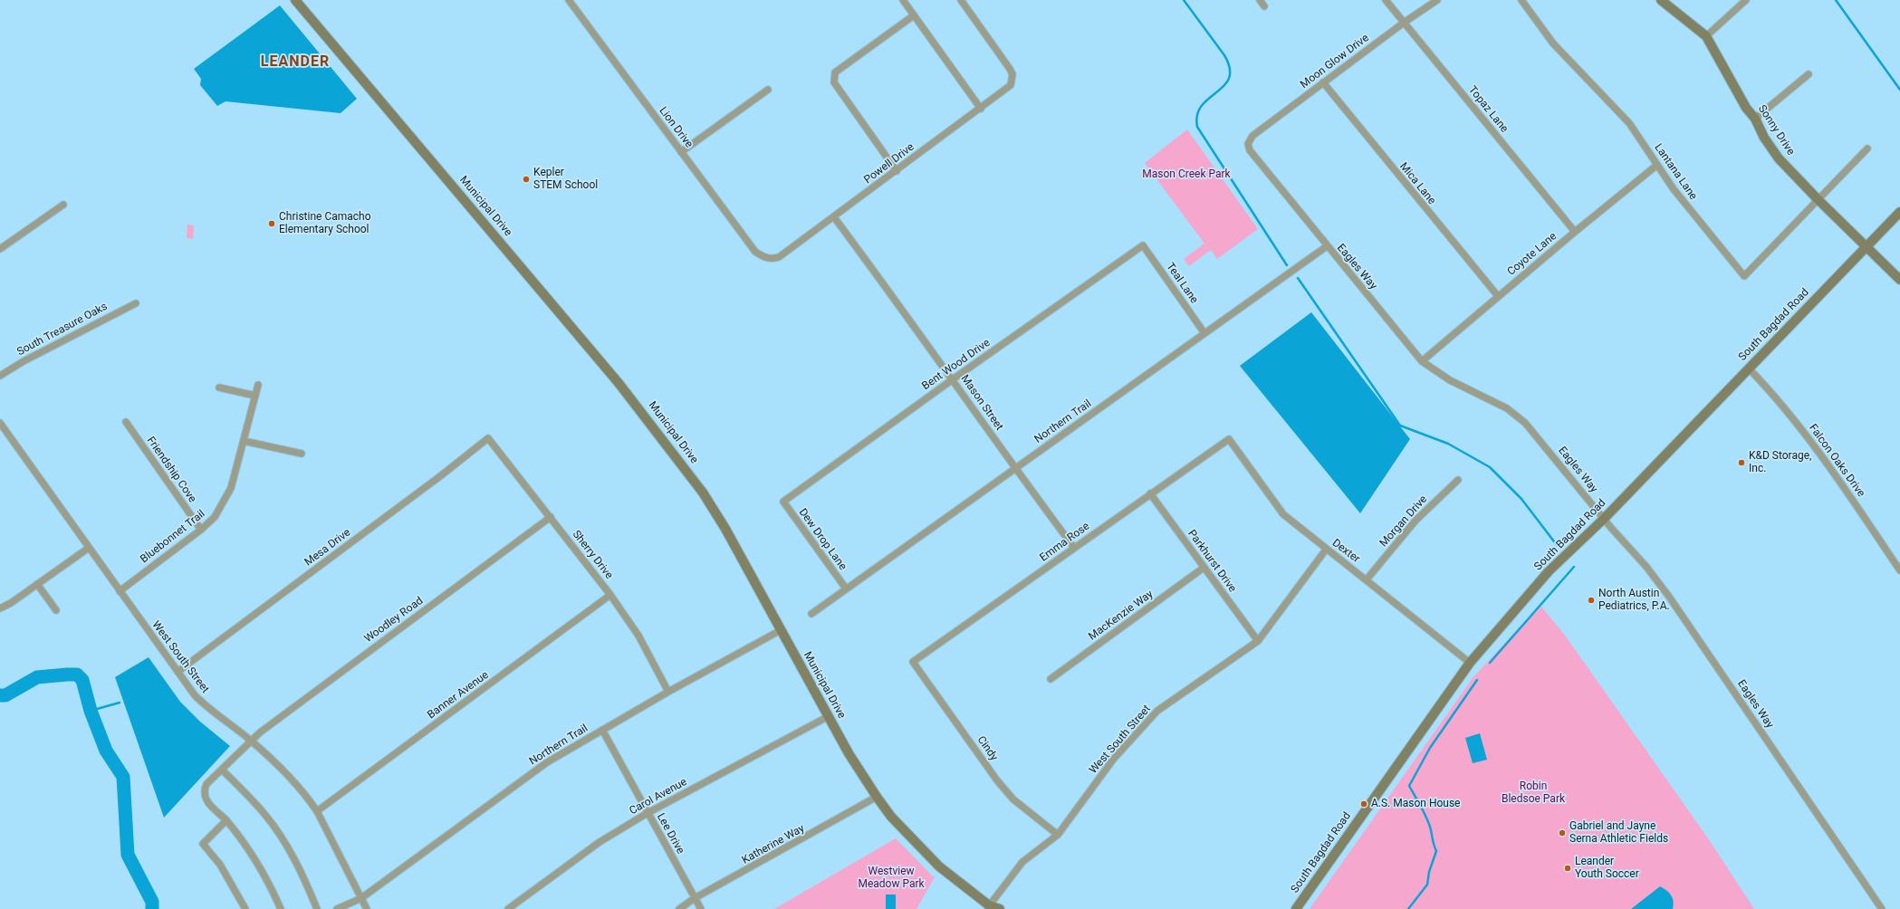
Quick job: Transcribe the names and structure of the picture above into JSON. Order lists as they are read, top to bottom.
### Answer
{
  "streets": {
    "street": [
      "Moon Glow Drive",
      "Topaz Lane",
      "Lion Drive",
      "Sonny Drive",
      "Powell Drive",
      "Lantana Lane",
      "Mica Lane",
      "Municipal Drive",
      "Coyote Lane",
      "Eagles Way",
      "Teal Lane",
      "South Bagdad Road",
      "South Treasure Oaks",
      "Bent Wood Drive",
      "Mason Street",
      "Northern Trail",
      "Falcon Oaks Drive",
      "Friendship Cove",
      "Morgan Drive",
      "Bluebonnet Trail",
      "Dew Drop Lane",
      "Emma Rose",
      "Mesa Drive",
      "Dexter",
      "Sherry Drive",
      "Parkhurst Drive",
      "MacKenzie Way",
      "Woodley Road",
      "West South Street",
      "Banner Avenue",
      "Cindy",
      "Carol Avenue",
      "Lee Drive",
      "Katherine Way"
    ]
  },
  "crossings": [
    ["Moon Glow Drive", "Topaz Lane"],
    ["Moon Glow Drive", "Mica Lane"],
    ["Moon Glow Drive", "Eagles Way"],
    ["Topaz Lane", "Coyote Lane"],
    ["Lion Drive", "Powell Drive"],
    ["Sonny Drive", "Lantana Lane"],
    ["Sonny Drive", "South Bagdad Road"],
    ["Powell Drive", "Mason Street"],
    ["Lantana Lane", "Coyote Lane"],
    ["Mica Lane", "Coyote Lane"],
    ["Municipal Drive", "Northern Trail"],
    ["Municipal Drive", "West South Street"],
    ["Municipal Drive", "Carol Avenue"],
    ["Municipal Drive", "Katherine Way"],
    ["Coyote Lane", "Eagles Way"],
    ["Eagles Way", "South Bagdad Road"],
    ["Eagles Way", "Northern Trail"],
    ["Teal Lane", "Bent Wood Drive"],
    ["Teal Lane", "Northern Trail"],
    ["South Bagdad Road", "Falcon Oaks Drive"],
    ["South Bagdad Road", "Dexter"],
    ["Bent Wood Drive", "Mason Street"],
    ["Bent Wood Drive", "Dew Drop Lane"],
    ["Mason Street", "Northern Trail"],
    ["Mason Street", "Emma Rose"],
    ["Northern Trail", "Dew Drop Lane"],
    ["Northern Trail", "Sherry Drive"],
    ["Northern Trail", "West South Street"],
    ["Northern Trail", "Lee Drive"],
    ["Friendship Cove", "Bluebonnet Trail"],
    ["Morgan Drive", "Dexter"],
    ["Bluebonnet Trail", "West South Street"],
    ["Emma Rose", "Dexter"],
    ["Emma Rose", "Parkhurst Drive"],
    ["Emma Rose", "Cindy"],
    ["Mesa Drive", "Sherry Drive"],
    ["Mesa Drive", "West South Street"],
    ["Dexter", "West South Street"],
    ["Sherry Drive", "Woodley Road"],
    ["Sherry Drive", "Banner Avenue"],
    ["Parkhurst Drive", "MacKenzie Way"],
    ["Parkhurst Drive", "West South Street"],
    ["Woodley Road", "West South Street"],
    ["West South Street", "Banner Avenue"],
    ["West South Street", "Cindy"],
    ["Carol Avenue", "Lee Drive"],
    ["Lee Drive", "Katherine Way"]
  ],
  "districts": ["LEANDER"],
  "parks": ["Mason Creek Park", "Robin Bledsoe Park", "Westview Meadow Park"],
  "places": [
    "Kepler STEM School",
    "Christine Camacho Elementary School",
    "K&D Storage, Inc.",
    "North Austin Pediatrics, P.A.",
    "A.S. Mason House",
    "Gabriel and Jayne Serna Athletic Fields",
    "Leander Youth Soccer"
  ]
}
